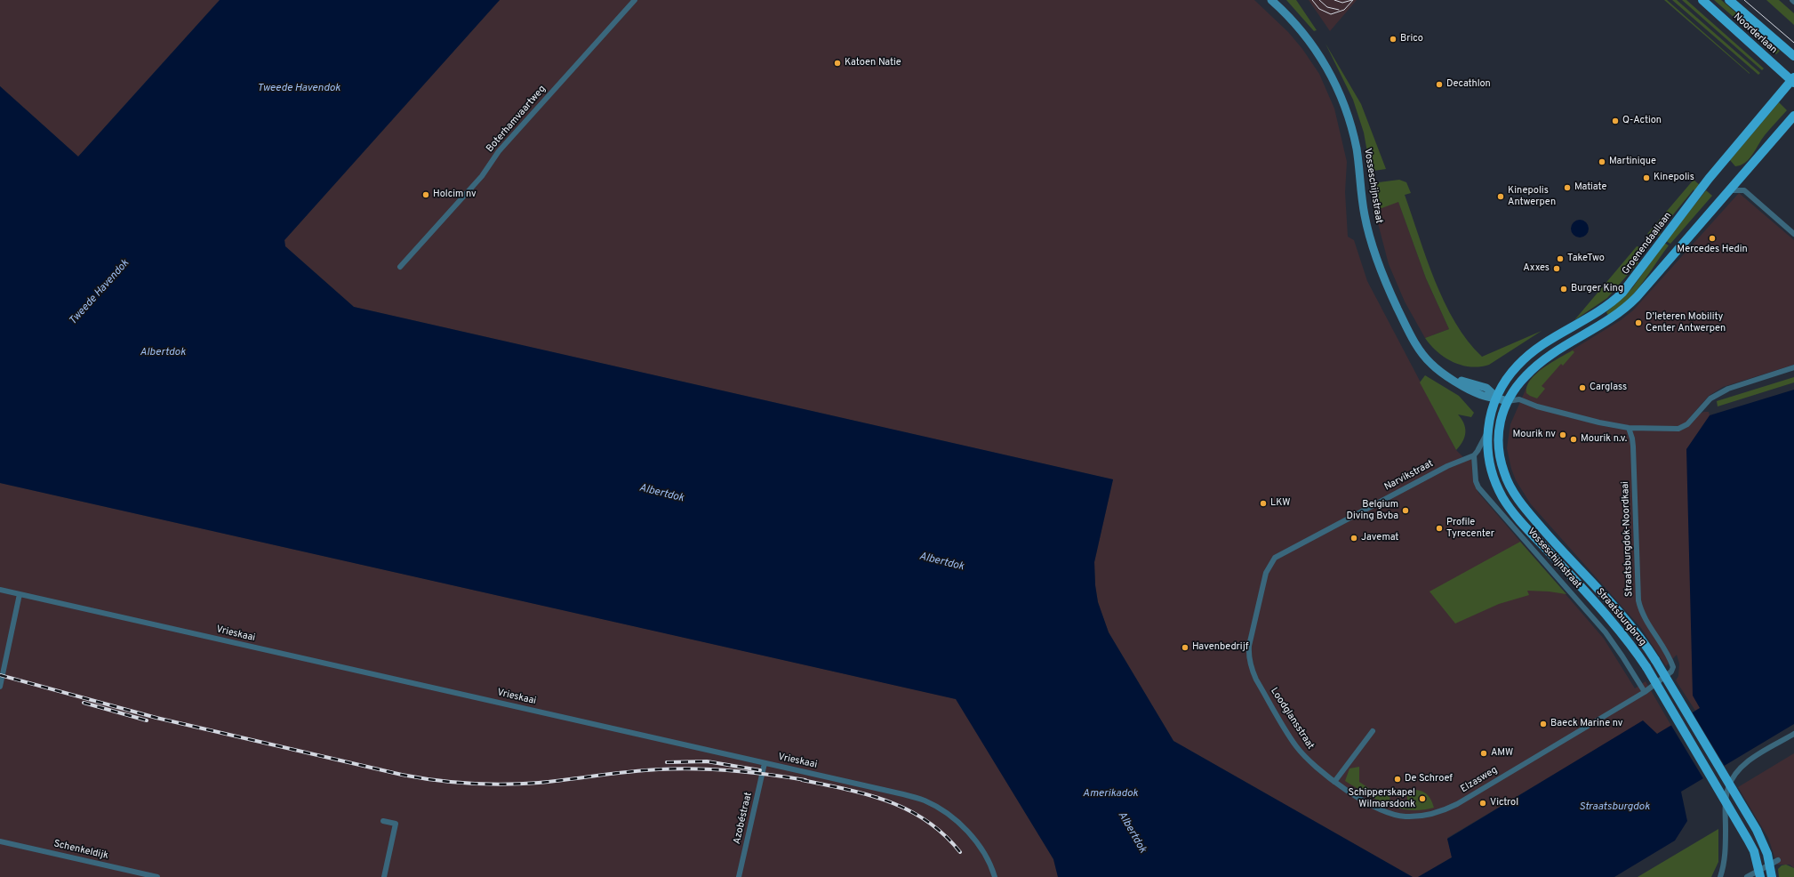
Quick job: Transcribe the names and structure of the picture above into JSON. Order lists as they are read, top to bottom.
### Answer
{
  "streets": {
    "main road": ["Noorderlaan", "Groenendaallaan", "Straatsburgbrug"],
    "street": [
      "Boterhamvaartweg",
      "Vosseschijnstraat",
      "Narvikstraat",
      "Straatsburgdok-Noordkaai",
      "Vrieskaai",
      "Loodglansstraat",
      "Elzasweg",
      "Azobéstraat",
      "Schenkeldijk"
    ]
  },
  "crossings": [
    ["Noorderlaan", "Groenendaallaan"],
    ["Vosseschijnstraat", "Groenendaallaan"],
    ["Vosseschijnstraat", "Narvikstraat"],
    ["Vosseschijnstraat", "Straatsburgdok-Noordkaai"],
    ["Vosseschijnstraat", "Straatsburgbrug"],
    ["Vosseschijnstraat", "Elzasweg"],
    ["Groenendaallaan", "Straatsburgbrug"],
    ["Narvikstraat", "Loodglansstraat"],
    ["Straatsburgdok-Noordkaai", "Elzasweg"],
    ["Vrieskaai", "Azobéstraat"],
    ["Loodglansstraat", "Elzasweg"]
  ],
  "water": [
    "Tweede Havendok",
    "Albertdok",
    "Amerikadok",
    "Straatsburgdok"
  ],
  "places": [
    "Brico",
    "Katoen Natie",
    "Decathlon",
    "Q-Action",
    "Martinique",
    "Kinepolis",
    "Matiate",
    "Holcim nv",
    "Kinepolis Antwerpen",
    "Mercedes Hedin",
    "TakeTwo",
    "Axxes",
    "Burger King",
    "D’Ieteren Mobility Center Antwerpen",
    "Carglass",
    "Mourik nv",
    "Mourik n.v.",
    "LKW",
    "Belgium Diving Bvba",
    "Profile Tyrecenter",
    "Javemat",
    "Havenbedrijf",
    "Baeck Marine nv",
    "AMW",
    "De Schroef",
    "Schipperskapel Wilmarsdonk",
    "Victrol"
  ]
}
